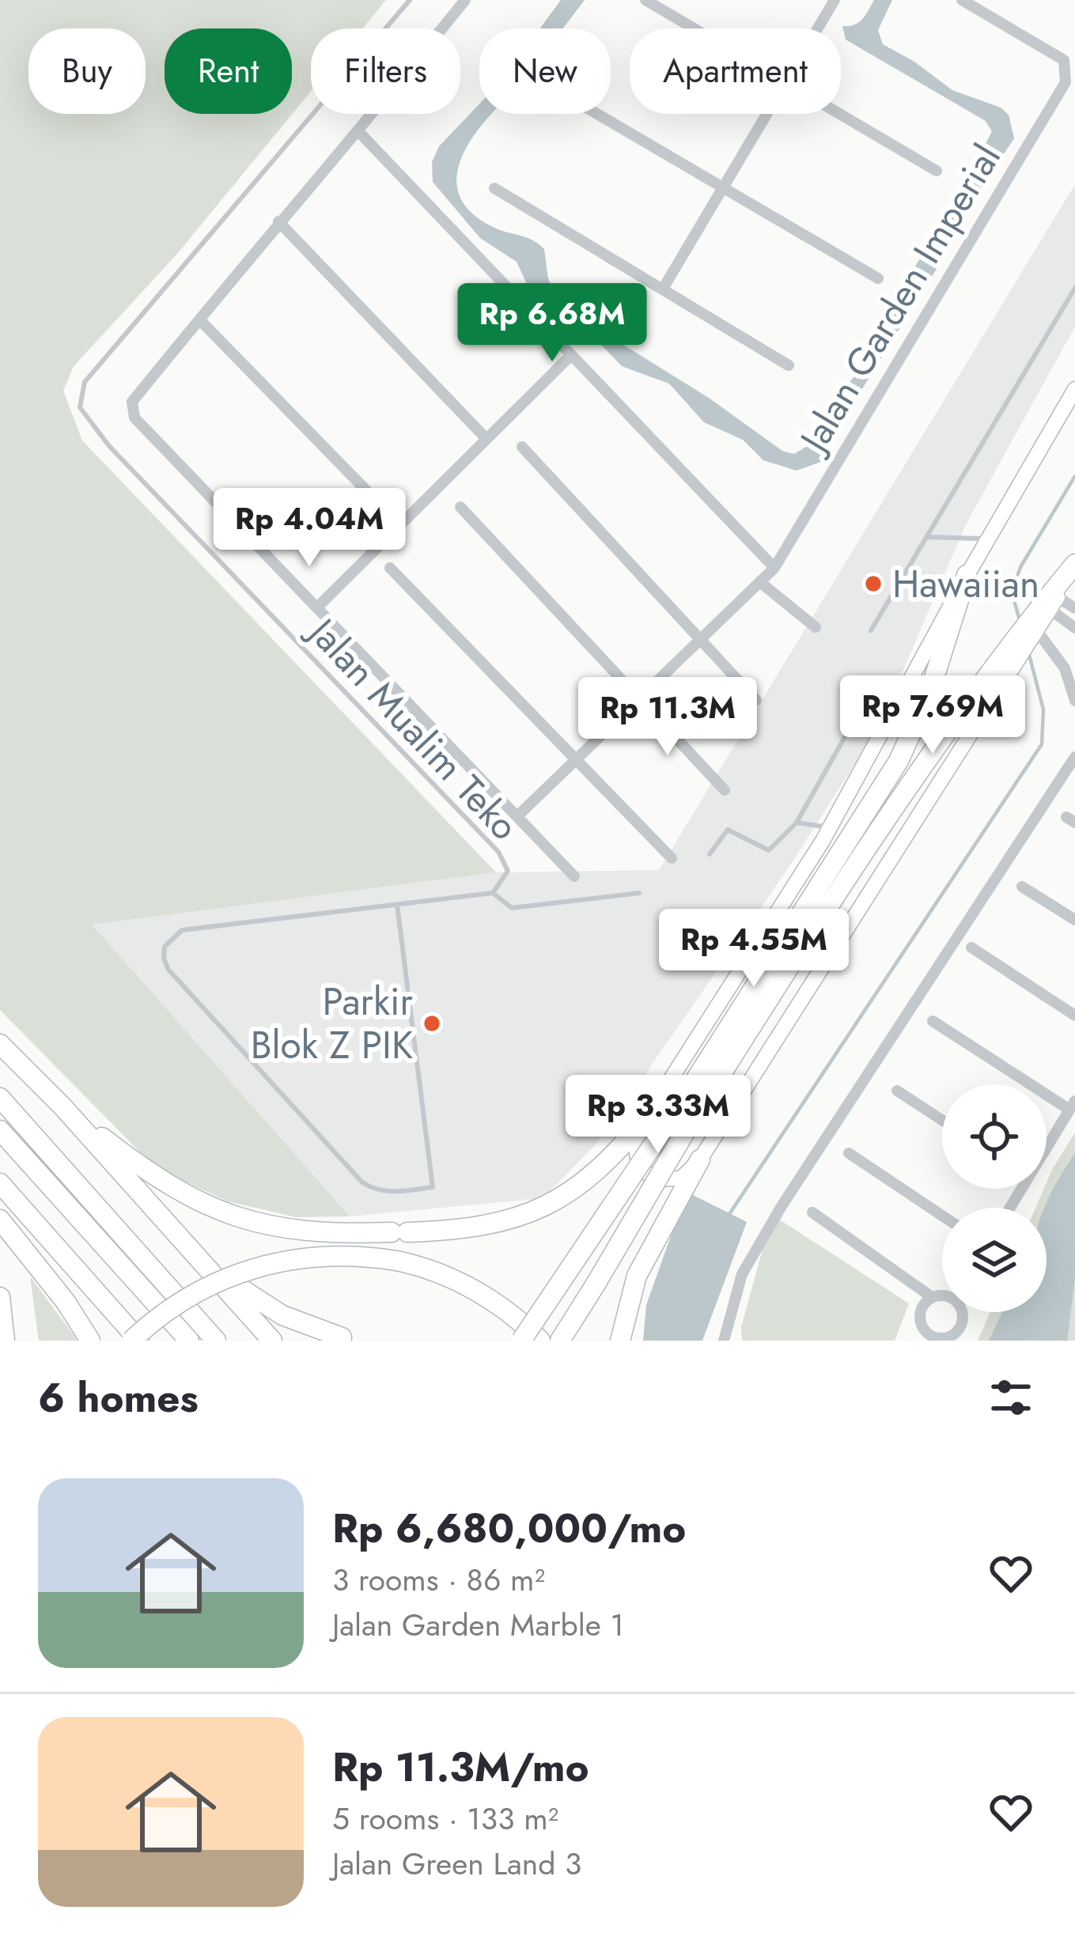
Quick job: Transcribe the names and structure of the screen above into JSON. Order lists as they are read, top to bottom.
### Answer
{
  "streets": {
    "street": ["Jalan Garden Imperial"],
    "lane": ["Jalan Mualim Teko"]
  },
  "places": ["Hawaiian", "Parkir Blok Z PIK"],
  "page": {
    "chip": [
      "Buy",
      "Rent",
      "Filters",
      "New",
      "Apartment"
    ],
    "price": [
      "Rp 6.68M",
      "Rp 4.04M",
      "Rp 7.69M",
      "Rp 11.3M",
      "Rp 4.55M",
      "Rp 3.33M"
    ],
    "heading": "6 homes",
    "list": [
      {
        "name": "Rp 6,680,000/mo",
        "note": "3 rooms · 86 m² · Jalan Garden Marble 1"
      },
      {
        "name": "Rp 11.3M/mo",
        "note": "5 rooms · 133 m² · Jalan Green Land 3"
      }
    ]
  }
}
